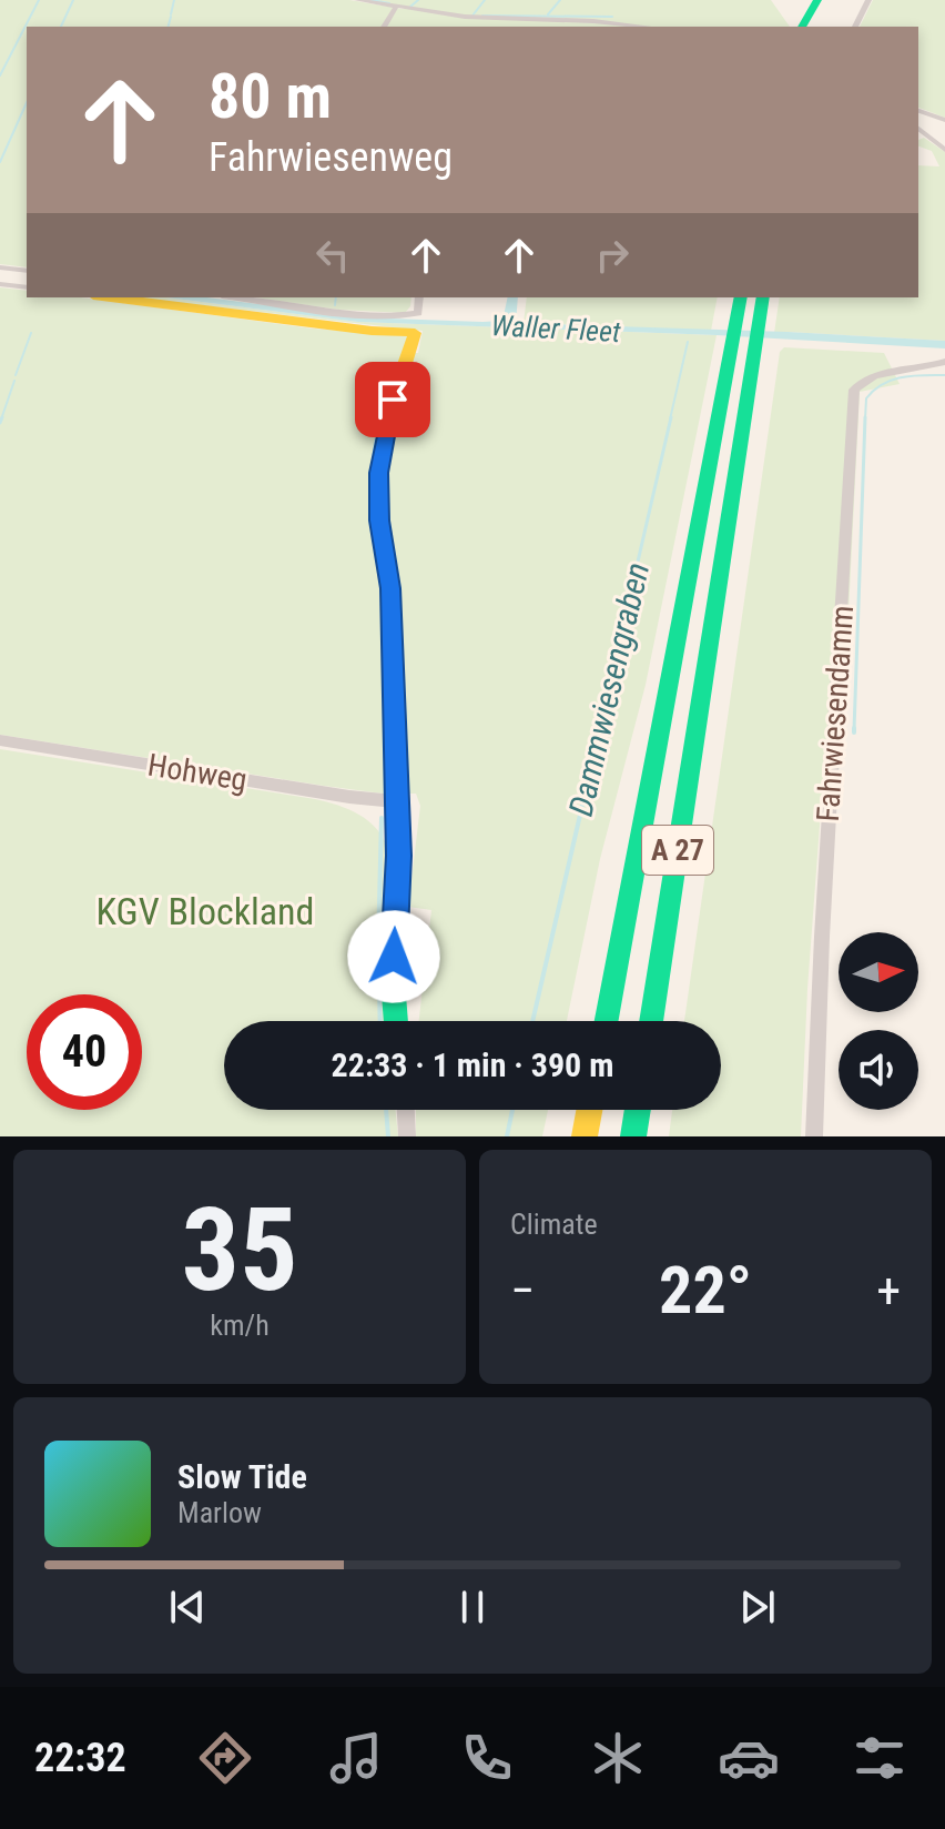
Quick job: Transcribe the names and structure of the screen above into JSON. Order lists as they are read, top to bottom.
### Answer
{
  "streets": {
    "main road": ["A 27"],
    "street": ["Fahrwiesendamm", "Hohweg"]
  },
  "water": ["Waller Fleet", "Dammwiesengraben"],
  "parks": ["KGV Blockland"],
  "north": "right",
  "page": {
    "turn": ["80 m", "Fahrwiesenweg"],
    "limit": "40",
    "trip": "22:33 · 1 min · 390 m",
    "tile": [
      ["35", "km/h"],
      "Climate"
    ],
    "heat": ["−", "22°", "+"],
    "song": ["Slow Tide", "Marlow"],
    "tabs": "22:32"
  }
}
